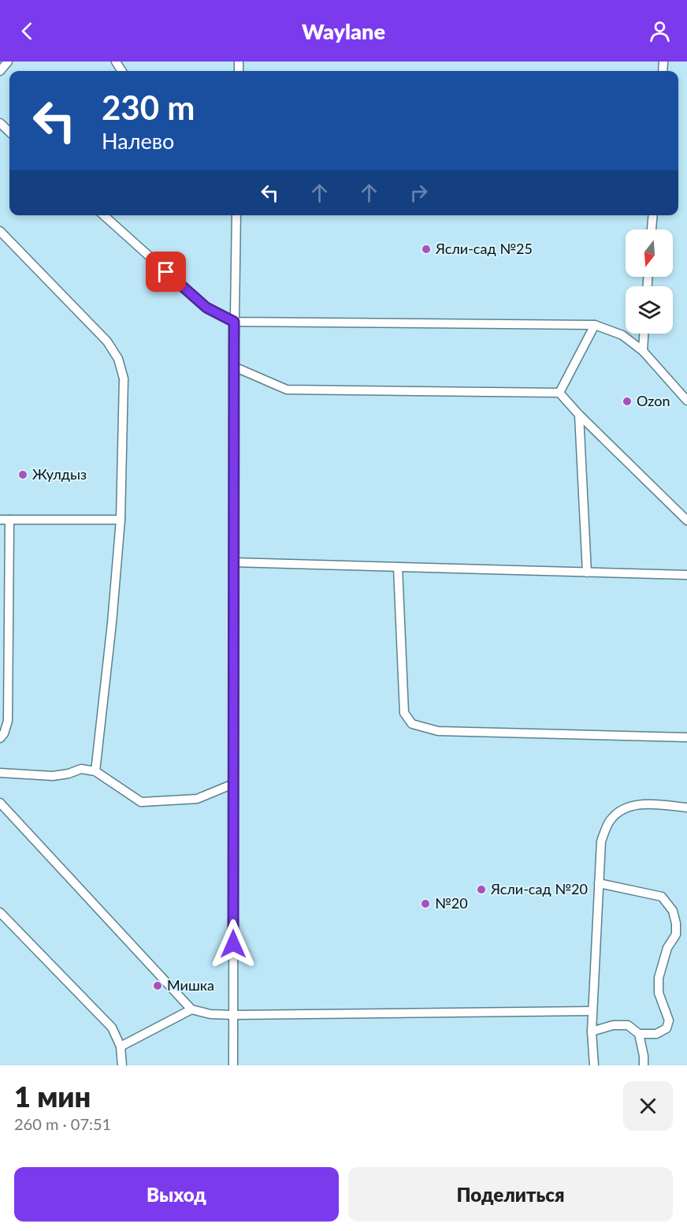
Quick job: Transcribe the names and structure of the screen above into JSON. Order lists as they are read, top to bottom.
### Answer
{
  "places": [
    "Ясли-сад №25",
    "Ozon",
    "Жулдыз",
    "Ясли-сад №20",
    "№20",
    "Мишка"
  ],
  "north": "bottom",
  "page": {
    "header": "Waylane",
    "turn": ["230 m", "Налево"],
    "heading": ["1 мин", "260 m · 07:51"],
    "buttons": ["Выход", "Поделиться"]
  }
}
